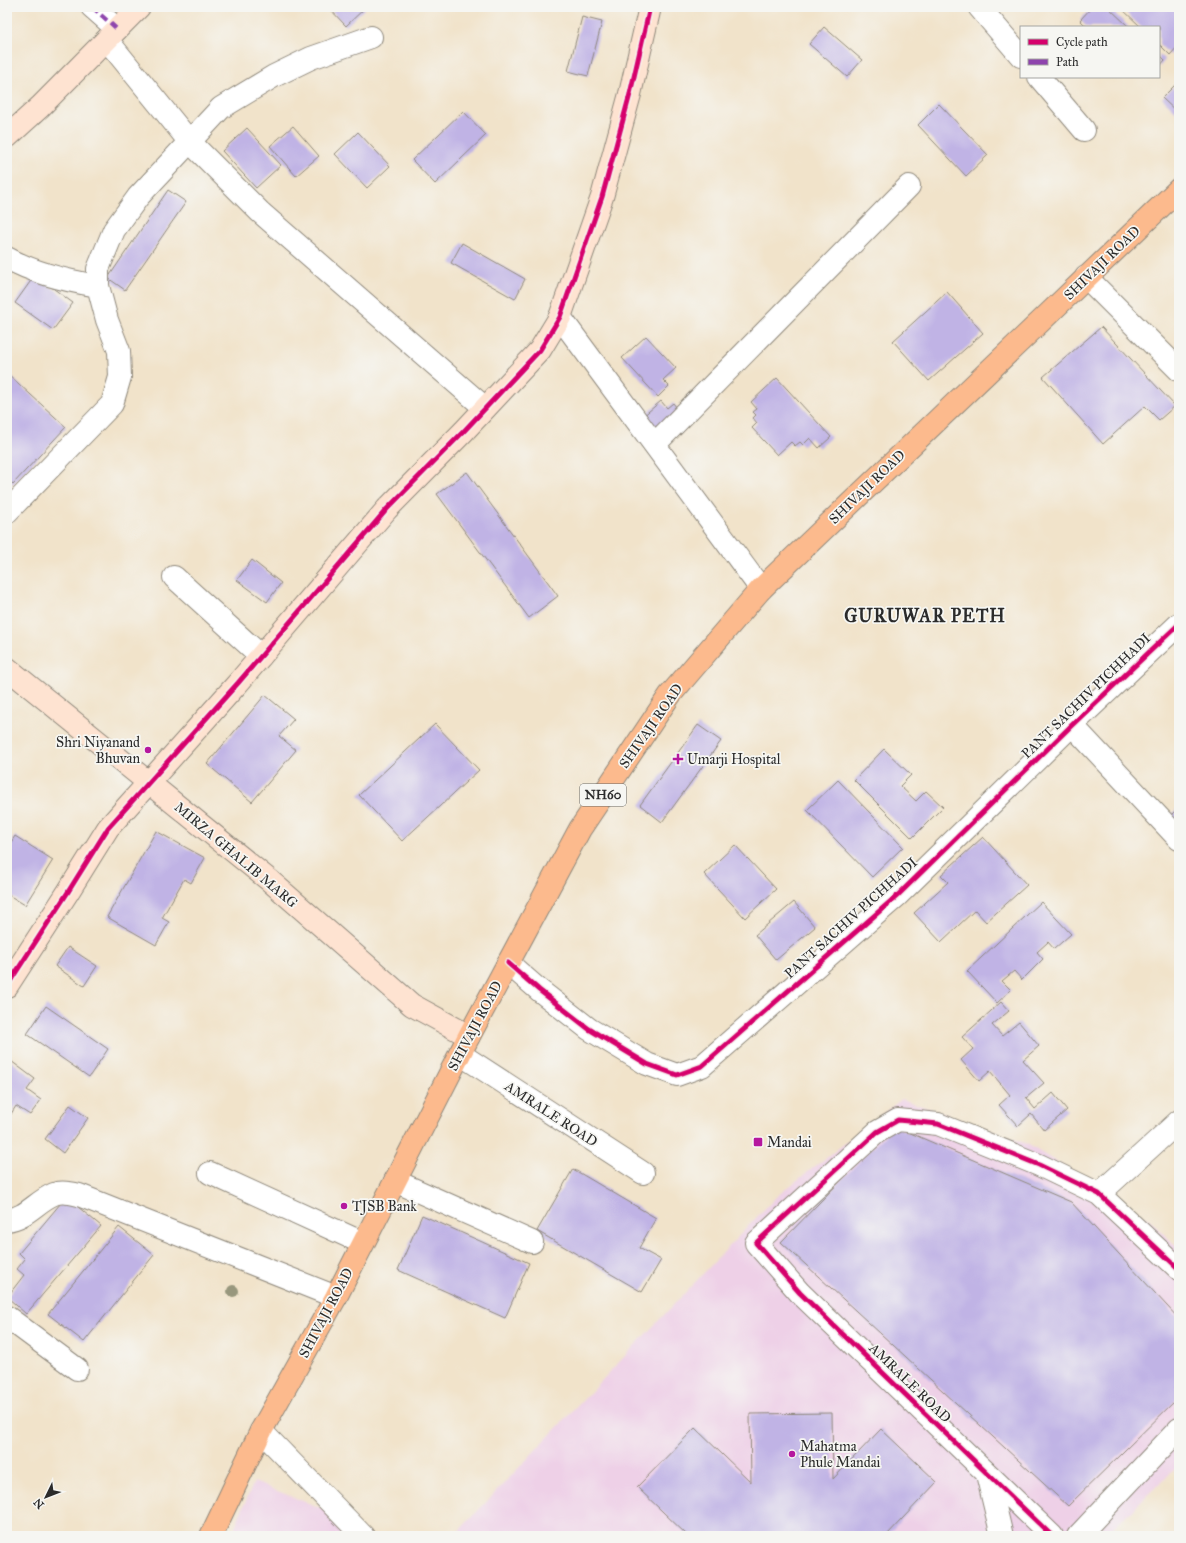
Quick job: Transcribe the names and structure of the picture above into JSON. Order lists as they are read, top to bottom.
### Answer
{
  "streets": {
    "highway": ["SHIVAJI ROAD", "NH60"],
    "street": ["PANT SACHIV PICHHADI", "MIRZA GHALIB MARG", "AMRALE ROAD"]
  },
  "crossings": [
    ["SHIVAJI ROAD", "PANT SACHIV PICHHADI"],
    ["SHIVAJI ROAD", "MIRZA GHALIB MARG"],
    ["SHIVAJI ROAD", "AMRALE ROAD"],
    ["MIRZA GHALIB MARG", "AMRALE ROAD"]
  ],
  "districts": ["GURUWAR PETH"],
  "places": {
    "other": ["Shri Niyanand Bhuvan", "TJSB Bank", "Mahatma Phule Mandai"],
    "health": ["Umarji Hospital"],
    "transit": ["Mandai"]
  },
  "legend": ["Cycle path", "Path"],
  "north": "bottom left"
}
